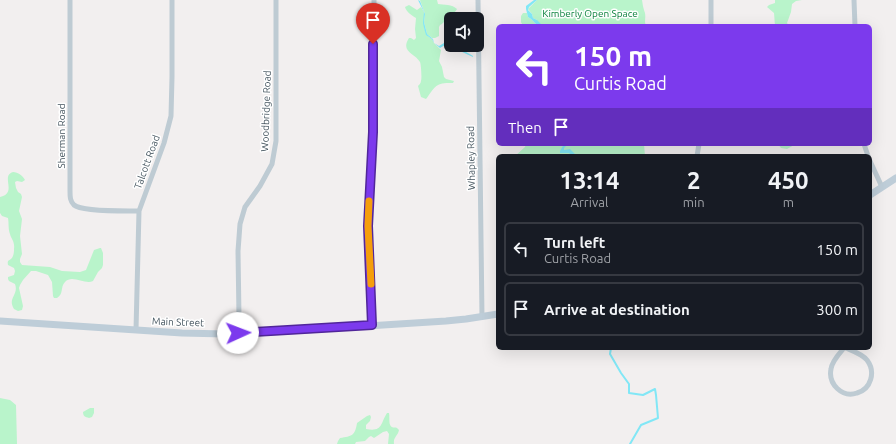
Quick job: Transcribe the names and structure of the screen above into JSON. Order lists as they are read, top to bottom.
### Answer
{
  "streets": {
    "main road": ["Main Street"],
    "street": [
      "Woodbridge Road",
      "Sherman Road",
      "Whapley Road",
      "Talcott Road"
    ]
  },
  "crossings": [
    ["Woodbridge Road", "Main Street"],
    ["Sherman Road", "Talcott Road"],
    ["Whapley Road", "Main Street"],
    ["Talcott Road", "Main Street"]
  ],
  "parks": ["Kimberly Open Space"],
  "page": {
    "turn": ["150 m", "Curtis Road"],
    "then": "Then",
    "eta": [
      "13:14",
      "Arrival",
      "2",
      "min",
      "450",
      "m"
    ],
    "list": [
      {
        "name": "Turn left",
        "note": "Curtis Road",
        "value": "150 m"
      },
      {
        "name": "Arrive at destination",
        "value": "300 m"
      }
    ]
  }
}
